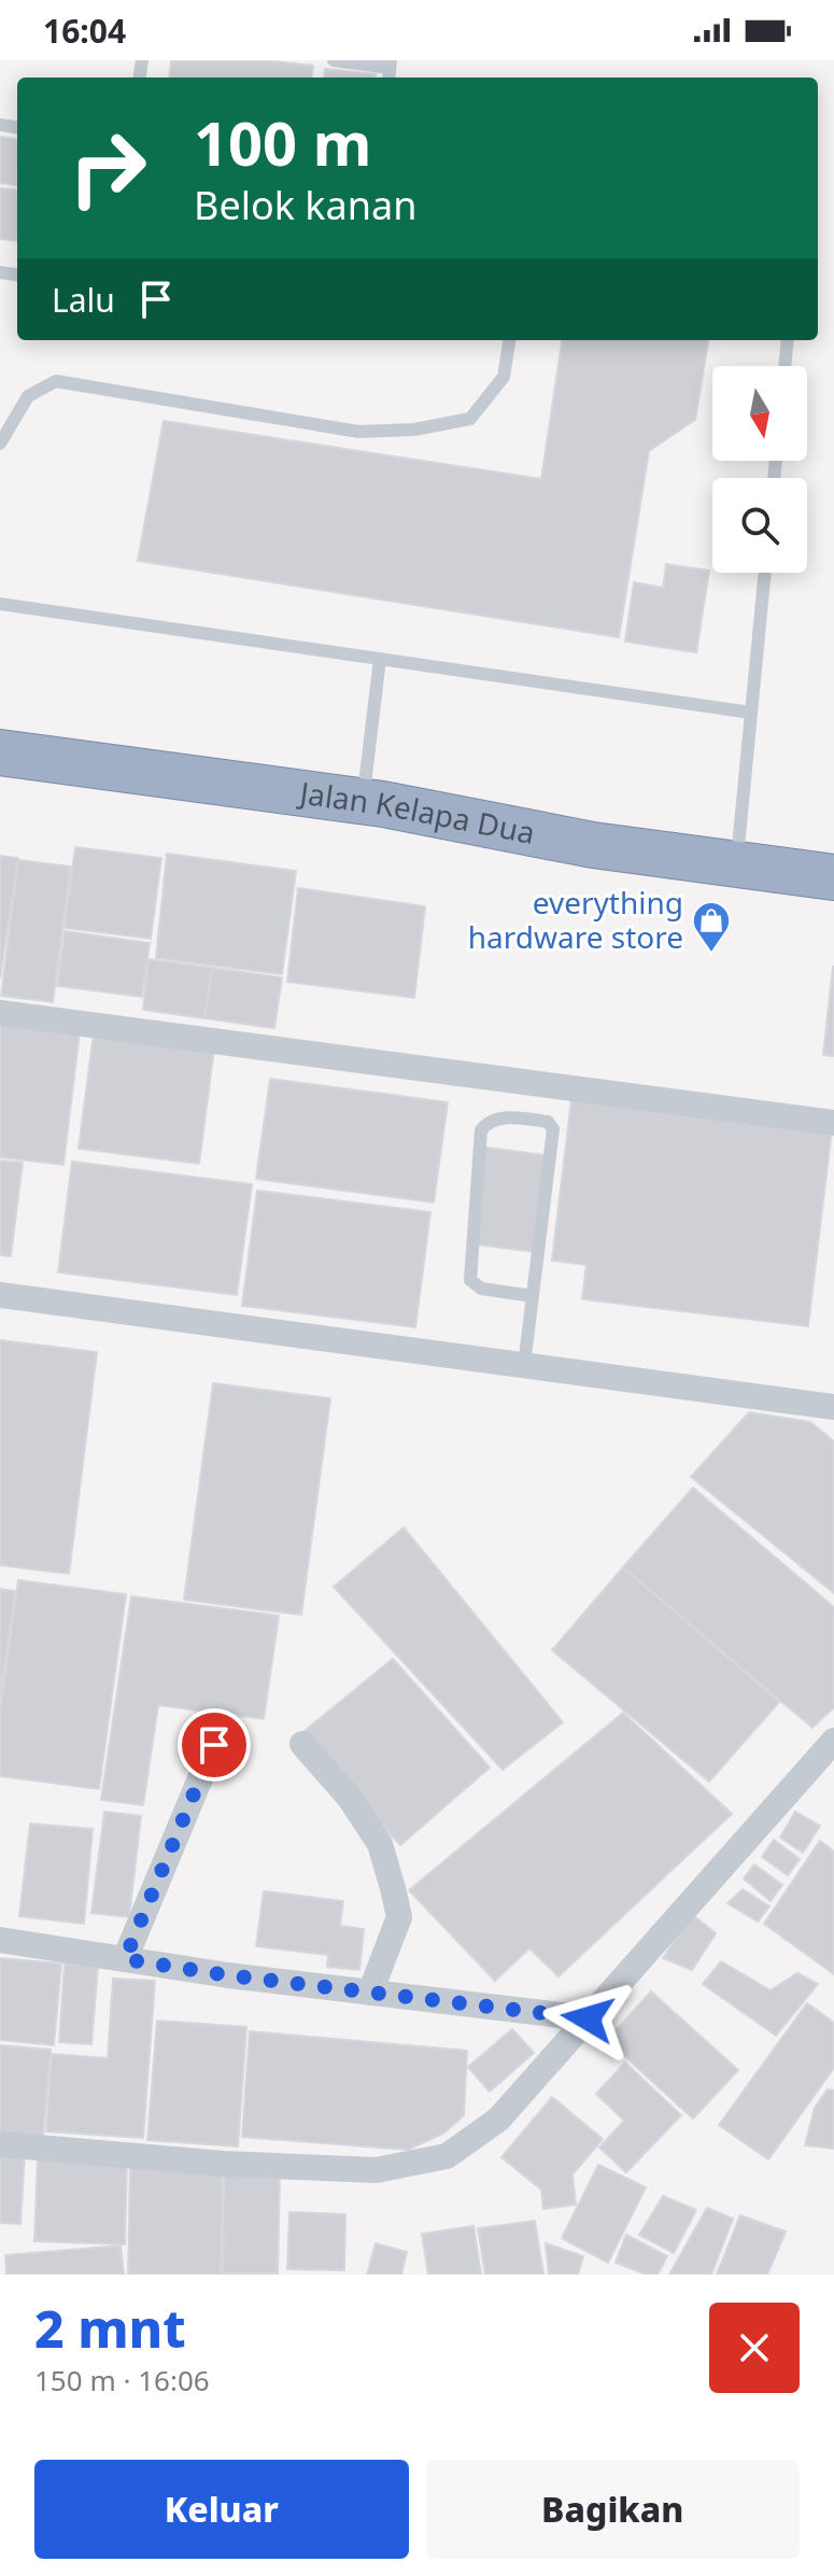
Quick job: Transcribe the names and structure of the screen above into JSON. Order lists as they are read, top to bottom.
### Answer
{
  "streets": {
    "highway": ["Jalan Kelapa Dua"]
  },
  "places": {
    "shop": ["everything hardware store"]
  },
  "north": "bottom",
  "page": {
    "status": "16:04",
    "turn": ["100 m", "Belok kanan"],
    "then": "Lalu",
    "heading": ["2 mnt", "150 m · 16:06"],
    "buttons": ["Keluar", "Bagikan"]
  }
}
